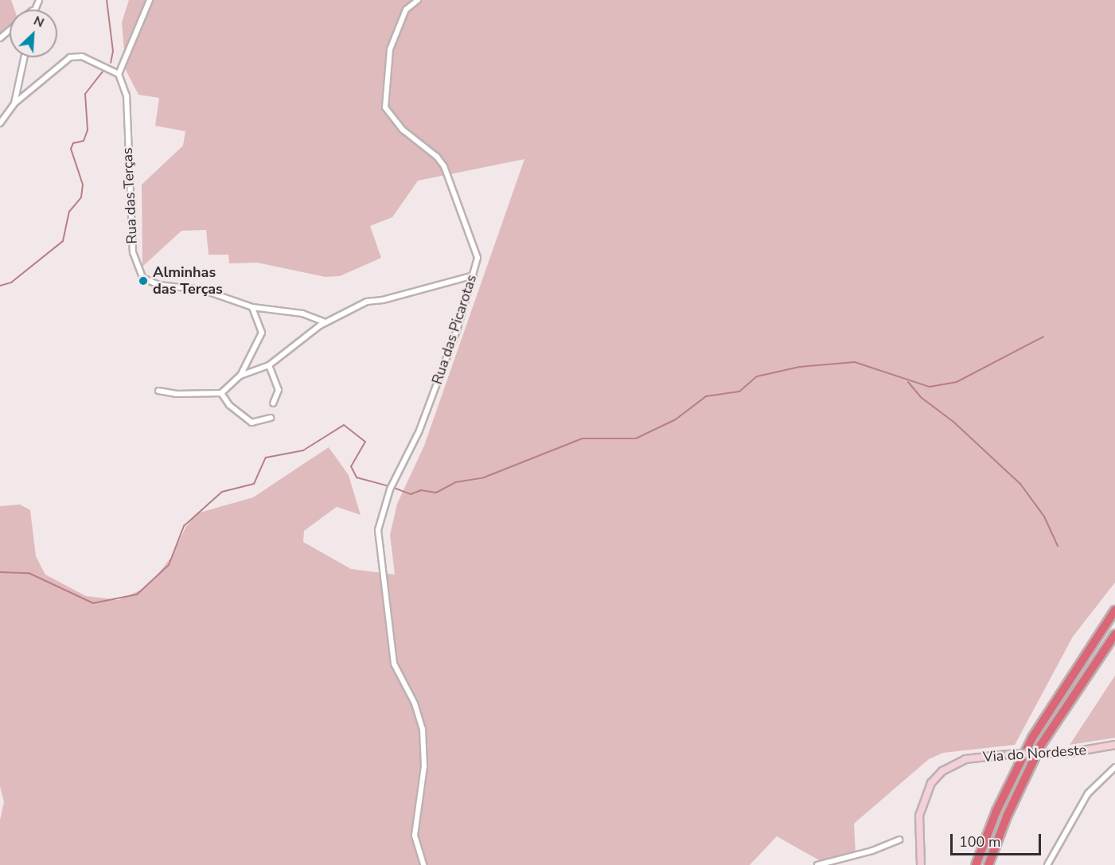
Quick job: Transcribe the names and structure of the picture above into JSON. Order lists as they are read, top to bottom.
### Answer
{
  "streets": {
    "main road": ["Via do Nordeste"],
    "street": ["Rua das Terças", "Rua das Picarotas"]
  },
  "places": ["Alminhas das Terças"],
  "scale_bar": "100 m",
  "north": "top right"
}
